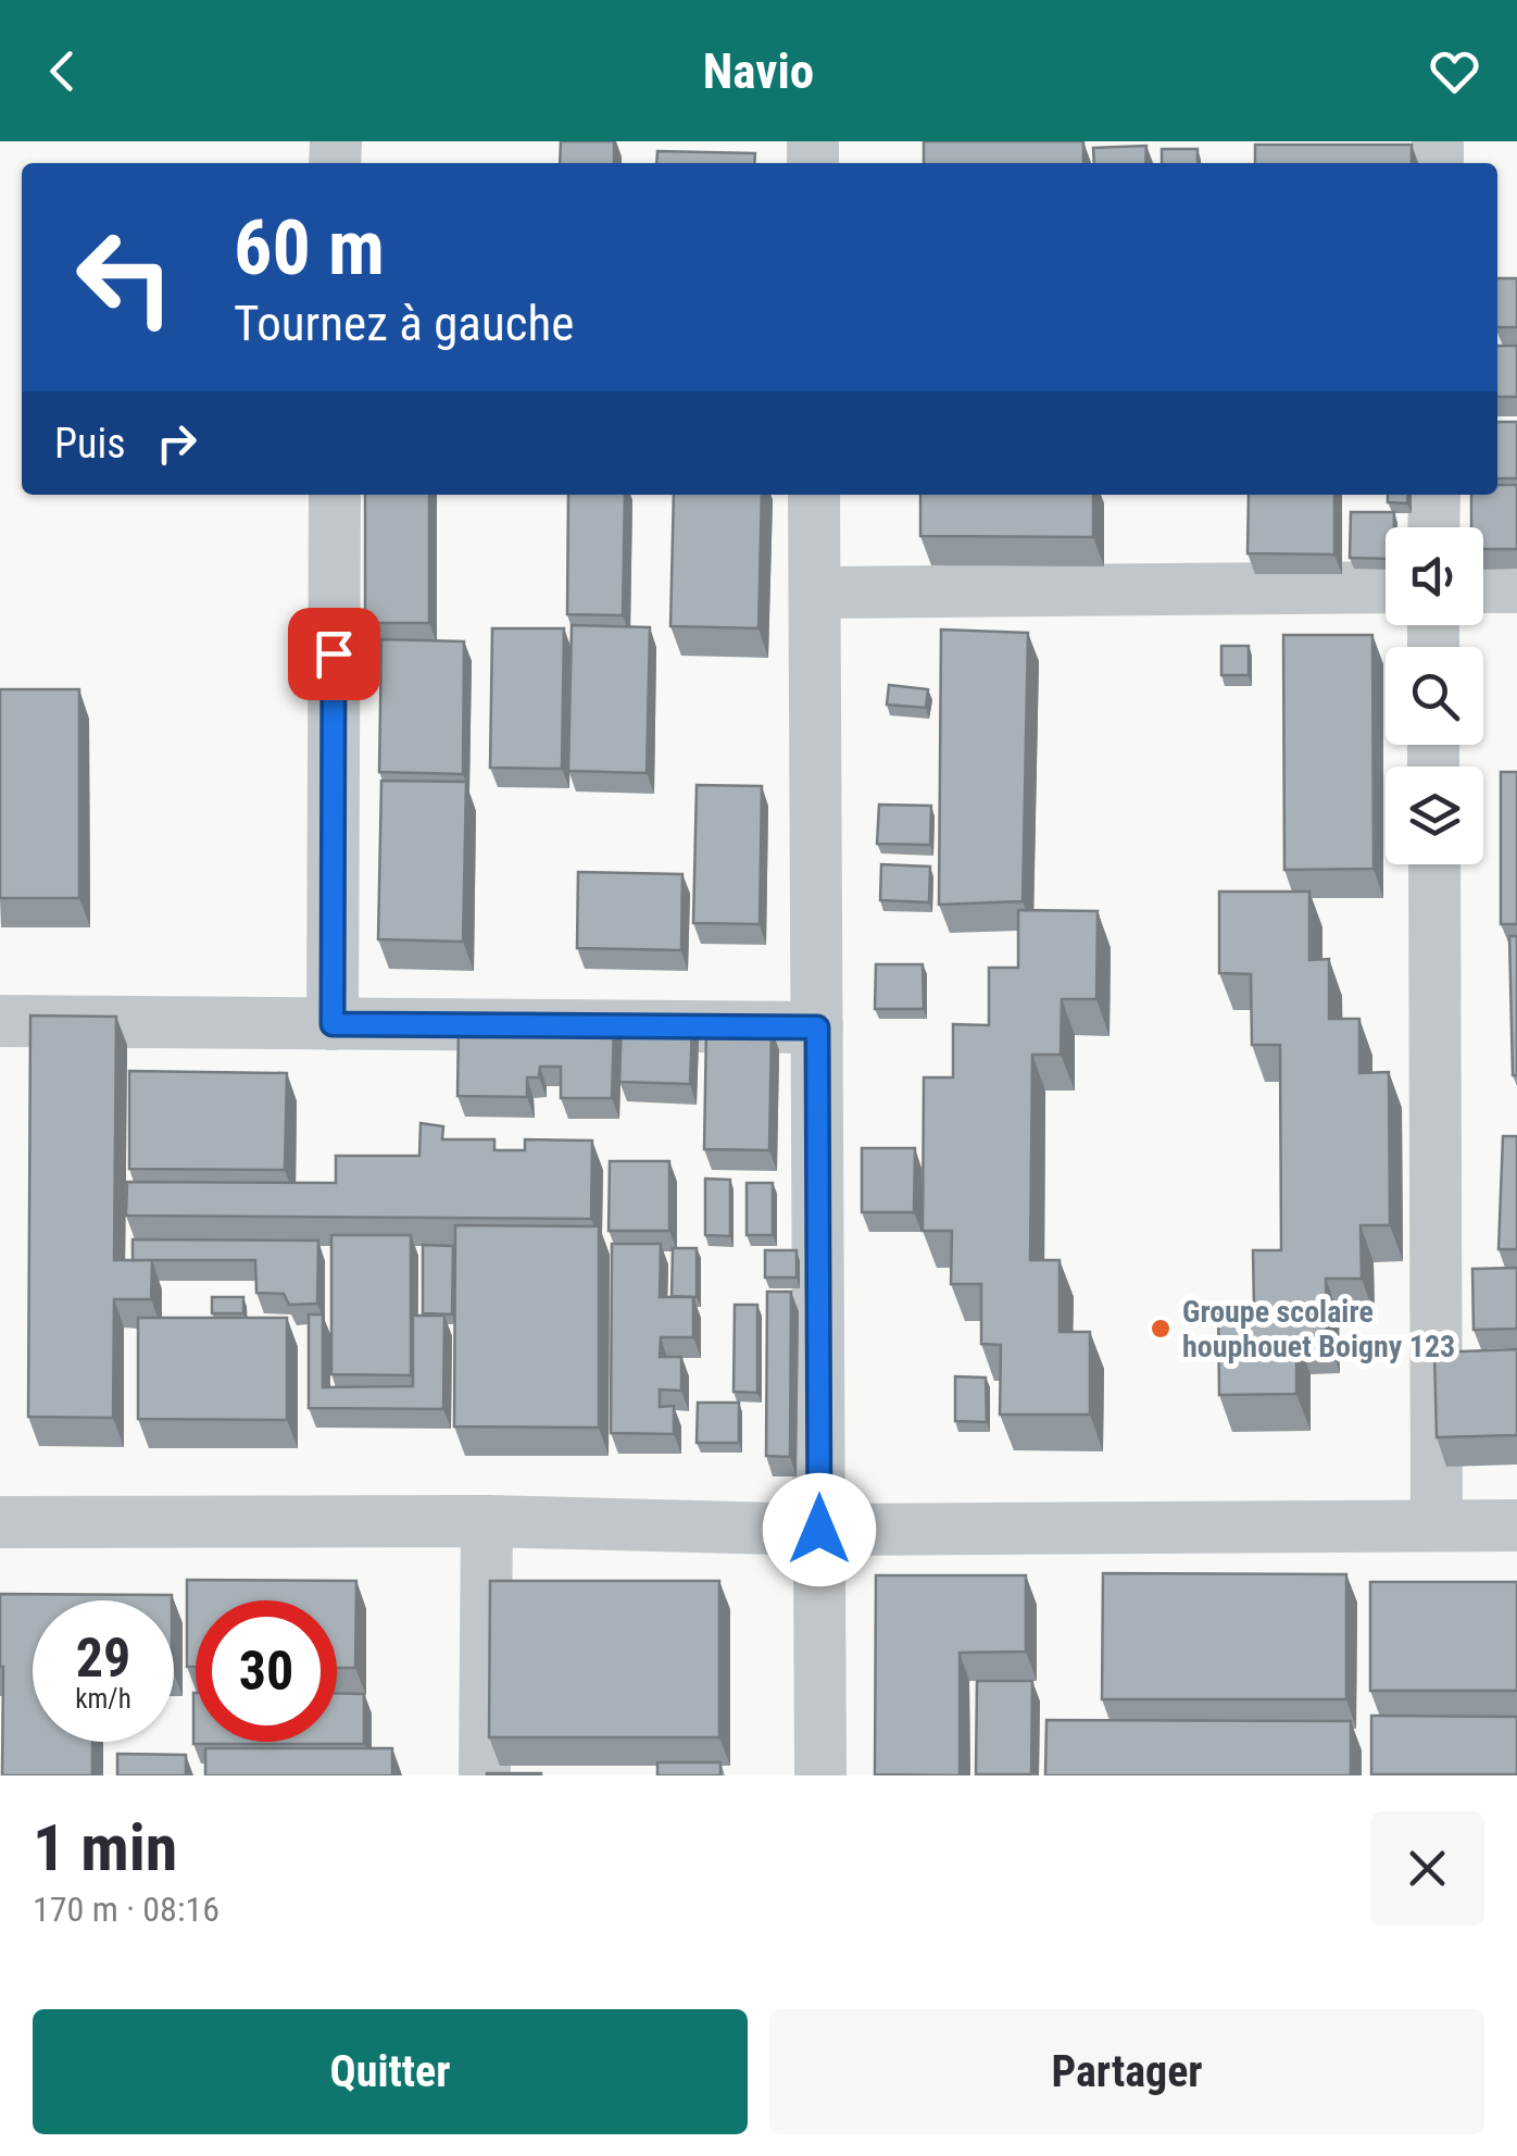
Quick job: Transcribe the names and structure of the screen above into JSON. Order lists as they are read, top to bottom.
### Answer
{
  "places": ["Groupe scolaire houphouet Boigny 123"],
  "page": {
    "header": "Navio",
    "turn": ["60 m", "Tournez à gauche"],
    "then": "Puis",
    "speed": "29 km/h",
    "limit": "30",
    "heading": ["1 min", "170 m · 08:16"],
    "buttons": ["Quitter", "Partager"]
  }
}
